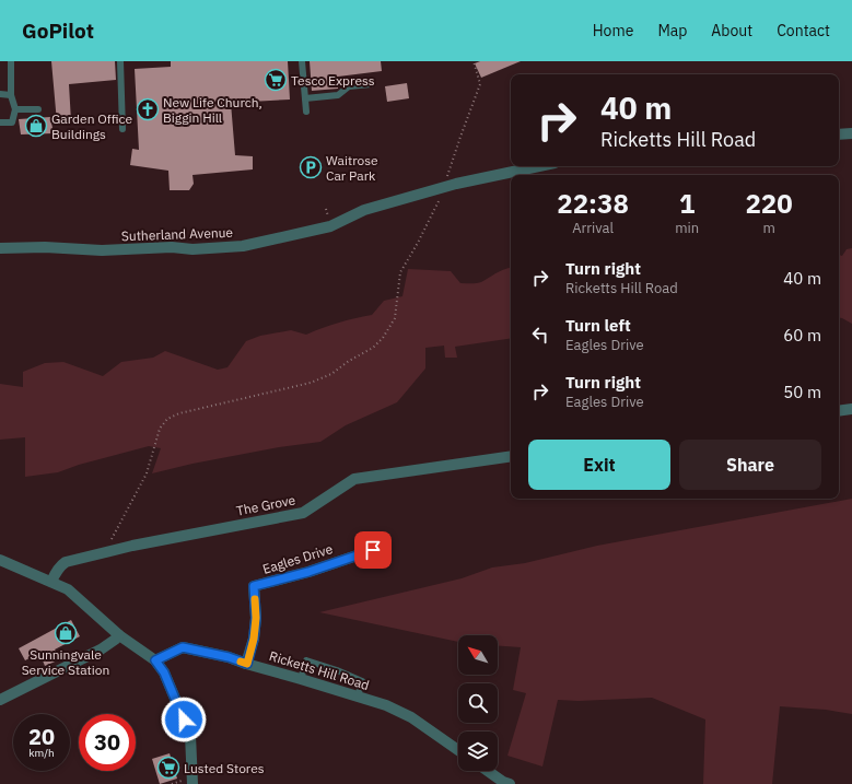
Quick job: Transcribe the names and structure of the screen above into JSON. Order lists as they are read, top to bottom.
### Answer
{
  "streets": {
    "street": [
      "Sutherland Avenue",
      "The Grove",
      "Eagles Drive",
      "Ricketts Hill Road"
    ]
  },
  "crossings": [
    ["Eagles Drive", "Ricketts Hill Road"]
  ],
  "places": {
    "supermarket": ["Tesco Express", "Lusted Stores"],
    "church": ["New Life Church, Biggin Hill"],
    "shop": ["Garden Office Buildings", "Sunningvale Service Station"],
    "parking": ["Waitrose Car Park"]
  },
  "north": "top left",
  "page": {
    "header": "GoPilot",
    "nav": [
      "Home",
      "Map",
      "About",
      "Contact"
    ],
    "turn": ["40 m", "Ricketts Hill Road"],
    "eta": [
      "22:38",
      "Arrival",
      "1",
      "min",
      "220",
      "m"
    ],
    "list": [
      {
        "name": "Turn right",
        "note": "Ricketts Hill Road",
        "value": "40 m"
      },
      {
        "name": "Turn left",
        "note": "Eagles Drive",
        "value": "60 m"
      },
      {
        "name": "Turn right",
        "note": "Eagles Drive",
        "value": "50 m"
      }
    ],
    "buttons": ["Exit", "Share"],
    "speed": "20 km/h",
    "limit": "30"
  }
}
